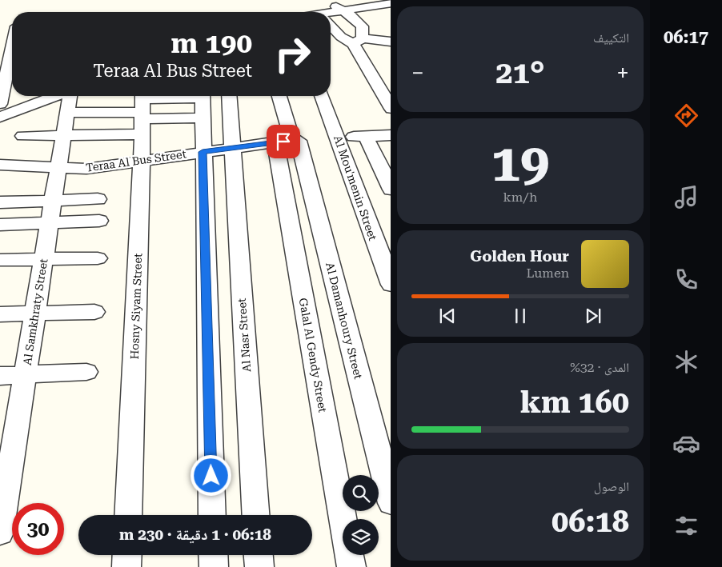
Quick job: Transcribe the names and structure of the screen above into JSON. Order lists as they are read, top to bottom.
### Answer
{
  "streets": {
    "street": [
      "Teraa Al Bus Street",
      "Al Mou'menin Street",
      "Hosny Siyam Street",
      "Al Samkhraty Street",
      "Al Damanhoury Street",
      "Al Nasr Street",
      "Galal Al Gendy Street"
    ]
  },
  "crossings": [
    ["Teraa Al Bus Street", "Hosny Siyam Street"],
    ["Teraa Al Bus Street", "Al Samkhraty Street"],
    ["Teraa Al Bus Street", "Al Damanhoury Street"],
    ["Teraa Al Bus Street", "Al Nasr Street"],
    ["Teraa Al Bus Street", "Galal Al Gendy Street"],
    ["Al Damanhoury Street", "Galal Al Gendy Street"]
  ],
  "page": {
    "tabs": "06:17",
    "tile": [
      "التكييف",
      ["19", "km/h"],
      ["المدى · 32%", "160 km"],
      ["الوصول", "06:18"]
    ],
    "turn": ["190 m", "Teraa Al Bus Street"],
    "heat": ["−", "21°", "+"],
    "song": ["Golden Hour", "Lumen"],
    "limit": "30",
    "trip": "06:18 · 1 دقيقة · 230 m"
  }
}
